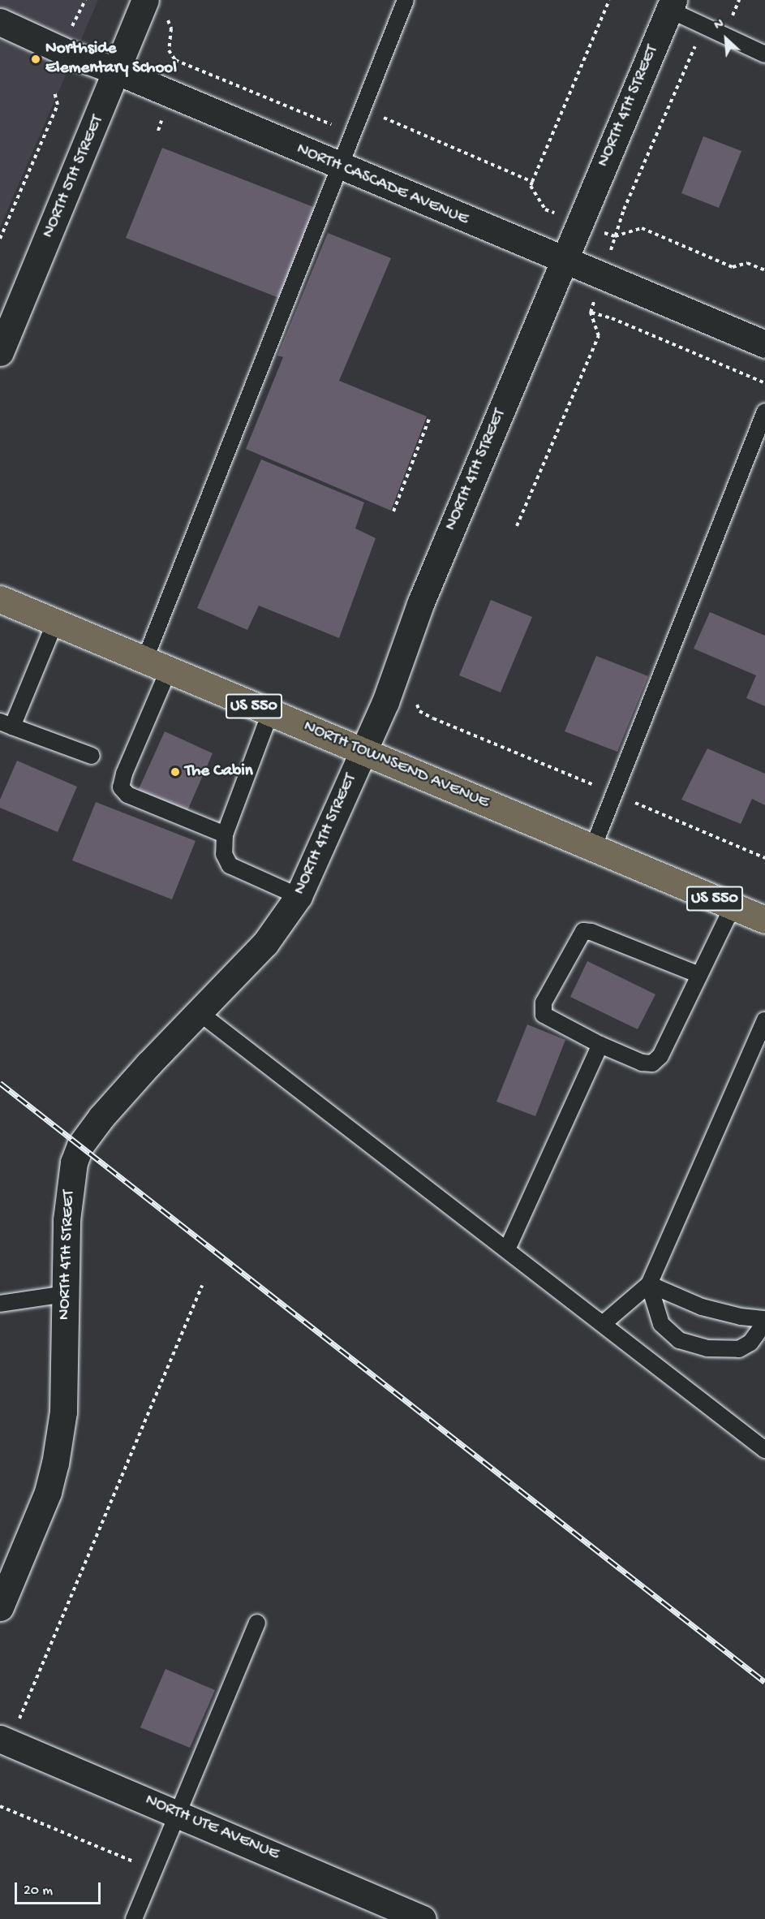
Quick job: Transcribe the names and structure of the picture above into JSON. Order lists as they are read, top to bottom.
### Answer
{
  "streets": {
    "highway": ["US 550", "NORTH TOWNSEND AVENUE"],
    "street": [
      "NORTH 4TH STREET",
      "NORTH 5TH STREET",
      "NORTH CASCADE AVENUE",
      "NORTH UTE AVENUE"
    ]
  },
  "crossings": [
    ["NORTH 4TH STREET", "NORTH CASCADE AVENUE"],
    ["NORTH 4TH STREET", "NORTH TOWNSEND AVENUE"],
    ["NORTH 5TH STREET", "NORTH CASCADE AVENUE"]
  ],
  "places": ["Northside Elementary School", "The Cabin"],
  "scale_bar": "20 m",
  "north": "top left"
}
